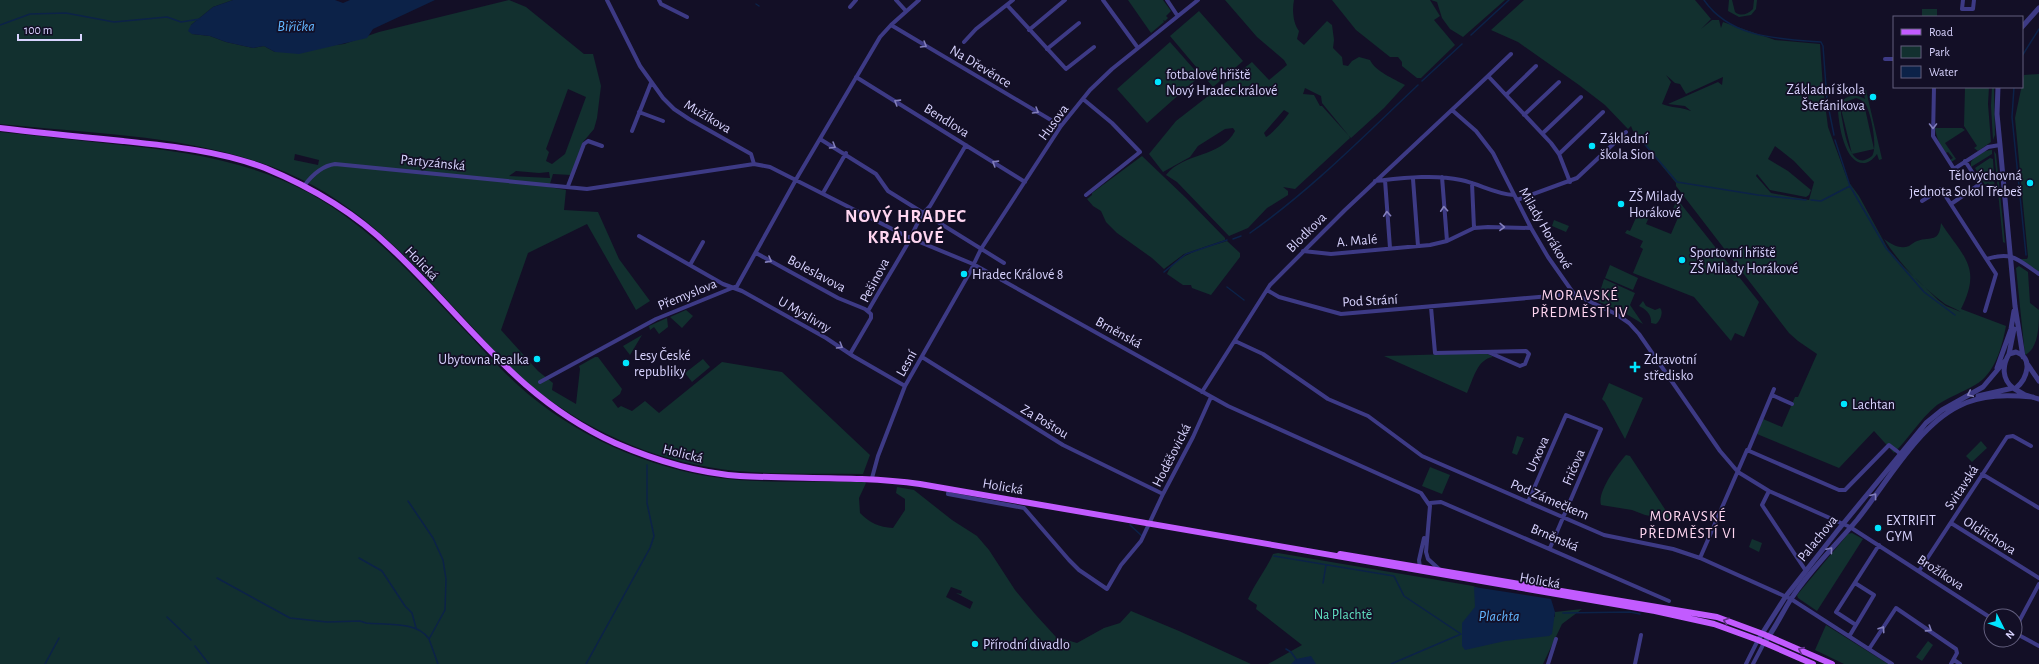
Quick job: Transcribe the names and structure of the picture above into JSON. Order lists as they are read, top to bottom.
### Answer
{
  "streets": {
    "main road": ["Holická"],
    "street": [
      "Na Dřevěnce",
      "Mužíkova",
      "Bendlova",
      "Husova",
      "Partyzánská",
      "Milady Horákové",
      "Blodkova",
      "A. Malé",
      "Boleslavova",
      "Pešinova",
      "Přemyslova",
      "Pod Strání",
      "U Myslivny",
      "Brněnská",
      "Lesní",
      "Za Poštou",
      "Urxova",
      "Hoděšovická",
      "Fričova",
      "Svitavská",
      "Pod Zámečkem",
      "Oldřichova",
      "Palachova",
      "Brožíkova"
    ]
  },
  "crossings": [
    ["Na Dřevěnce", "Husova"],
    ["Na Dřevěnce", "Přemyslova"],
    ["Mužíkova", "Partyzánská"],
    ["Bendlova", "Husova"],
    ["Bendlova", "Pešinova"],
    ["Bendlova", "Přemyslova"],
    ["Husova", "Brněnská"],
    ["Husova", "Lesní"],
    ["Partyzánská", "Holická"],
    ["Partyzánská", "Přemyslova"],
    ["Partyzánská", "Brněnská"],
    ["Milady Horákové", "Blodkova"],
    ["Milady Horákové", "A. Malé"],
    ["Milady Horákové", "Pod Strání"],
    ["Milady Horákové", "Palachova"],
    ["Milady Horákové", "Brožíkova"],
    ["Blodkova", "A. Malé"],
    ["Blodkova", "Pod Strání"],
    ["Blodkova", "Brněnská"],
    ["Blodkova", "Pod Zámečkem"],
    ["Holická", "Lesní"],
    ["Holická", "Hoděšovická"],
    ["Holická", "Palachova"],
    ["Boleslavova", "Pešinova"],
    ["Boleslavova", "Přemyslova"],
    ["Pešinova", "U Myslivny"],
    ["Pešinova", "Brněnská"],
    ["Přemyslova", "U Myslivny"],
    ["Přemyslova", "Brněnská"],
    ["U Myslivny", "Lesní"],
    ["Brněnská", "Lesní"],
    ["Brněnská", "Hoděšovická"],
    ["Brněnská", "Fričova"],
    ["Lesní", "Za Poštou"],
    ["Za Poštou", "Hoděšovická"],
    ["Urxova", "Fričova"],
    ["Urxova", "Pod Zámečkem"],
    ["Fričova", "Pod Zámečkem"],
    ["Svitavská", "Oldřichova"],
    ["Svitavská", "Brožíkova"],
    ["Pod Zámečkem", "Palachova"],
    ["Palachova", "Brožíkova"]
  ],
  "one_way": [
    "Na Dřevěnce",
    "Bendlova",
    "Boleslavova",
    "U Myslivny"
  ],
  "districts": ["NOVÝ HRADEC KRÁLOVÉ", "MORAVSKÉ PŘEDMĚSTÍ IV", "MORAVSKÉ PŘEDMĚSTÍ VI"],
  "water": ["Biřička", "Plachta"],
  "parks": ["Na Plachtě"],
  "places": {
    "other": [
      "fotbalové hřiště Nový Hradec králové",
      "Základní škola Štefánikova",
      "Základní škola Sion",
      "Tělovýchovná jednota Sokol Třebeš",
      "ZŠ Milady Horákové",
      "Sportovní hřiště ZŠ Milady Horákové",
      "Hradec Králové 8",
      "Ubytovna Realka",
      "Lesy České republiky",
      "Lachtan",
      "EXTRIFIT GYM",
      "Přírodní divadlo"
    ],
    "health": ["Zdravotní středisko"]
  },
  "legend": ["Road", "Park", "Water"],
  "scale_bar": "100 m",
  "north": "bottom right"
}
